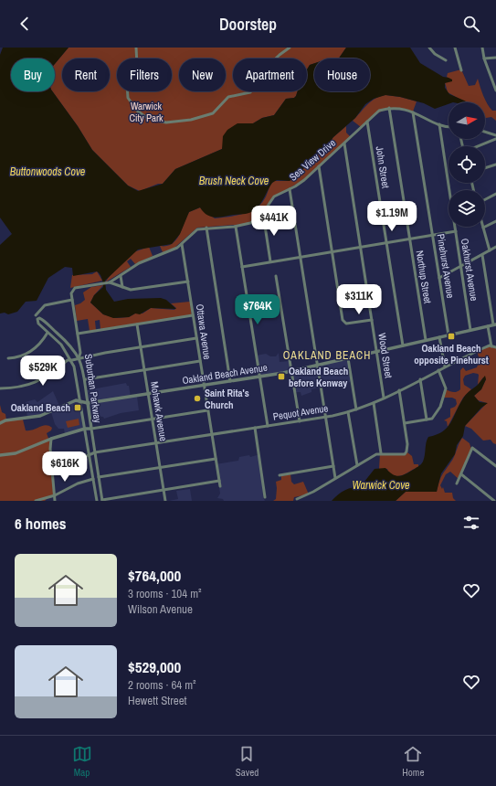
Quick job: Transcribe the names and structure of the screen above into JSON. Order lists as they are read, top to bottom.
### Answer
{
  "streets": {
    "street": [
      "Sea View Drive",
      "John Street",
      "Pinehurst Avenue",
      "Oakhurst Avenue",
      "Northup Street",
      "Ottawa Avenue",
      "Wood Street",
      "Oakland Beach Avenue",
      "Suburban Parkway",
      "Mohawk Avenue",
      "Pequot Avenue"
    ]
  },
  "crossings": [
    ["Sea View Drive", "John Street"],
    ["Sea View Drive", "Northup Street"],
    ["Sea View Drive", "Ottawa Avenue"],
    ["Sea View Drive", "Wood Street"],
    ["John Street", "Oakland Beach Avenue"],
    ["Pinehurst Avenue", "Oakland Beach Avenue"],
    ["Oakhurst Avenue", "Oakland Beach Avenue"],
    ["Northup Street", "Oakland Beach Avenue"],
    ["Ottawa Avenue", "Oakland Beach Avenue"],
    ["Ottawa Avenue", "Pequot Avenue"],
    ["Wood Street", "Oakland Beach Avenue"],
    ["Wood Street", "Pequot Avenue"],
    ["Oakland Beach Avenue", "Suburban Parkway"],
    ["Oakland Beach Avenue", "Mohawk Avenue"],
    ["Suburban Parkway", "Pequot Avenue"],
    ["Mohawk Avenue", "Pequot Avenue"]
  ],
  "districts": ["OAKLAND BEACH"],
  "water": ["Buttonwoods Cove", "Brush Neck Cove", "Warwick Cove"],
  "parks": ["Warwick City Park"],
  "places": {
    "transit": ["Oakland Beach opposite Pinehurst", "Oakland Beach before Kenway", "Oakland Beach"],
    "other": ["Saint Rita's Church"]
  },
  "north": "right",
  "page": {
    "header": "Doorstep",
    "chip": [
      "Buy",
      "Rent",
      "Filters",
      "New",
      "Apartment",
      "House"
    ],
    "price": [
      "$1.19M",
      "$441K",
      "$311K",
      "$764K",
      "$529K",
      "$616K"
    ],
    "heading": "6 homes",
    "list": [
      {
        "name": "$764,000",
        "note": "3 rooms · 104 m² · Wilson Avenue"
      },
      {
        "name": "$529,000",
        "note": "2 rooms · 64 m² · Hewett Street"
      }
    ],
    "tabs": ["Map", "Saved", "Home"]
  }
}
